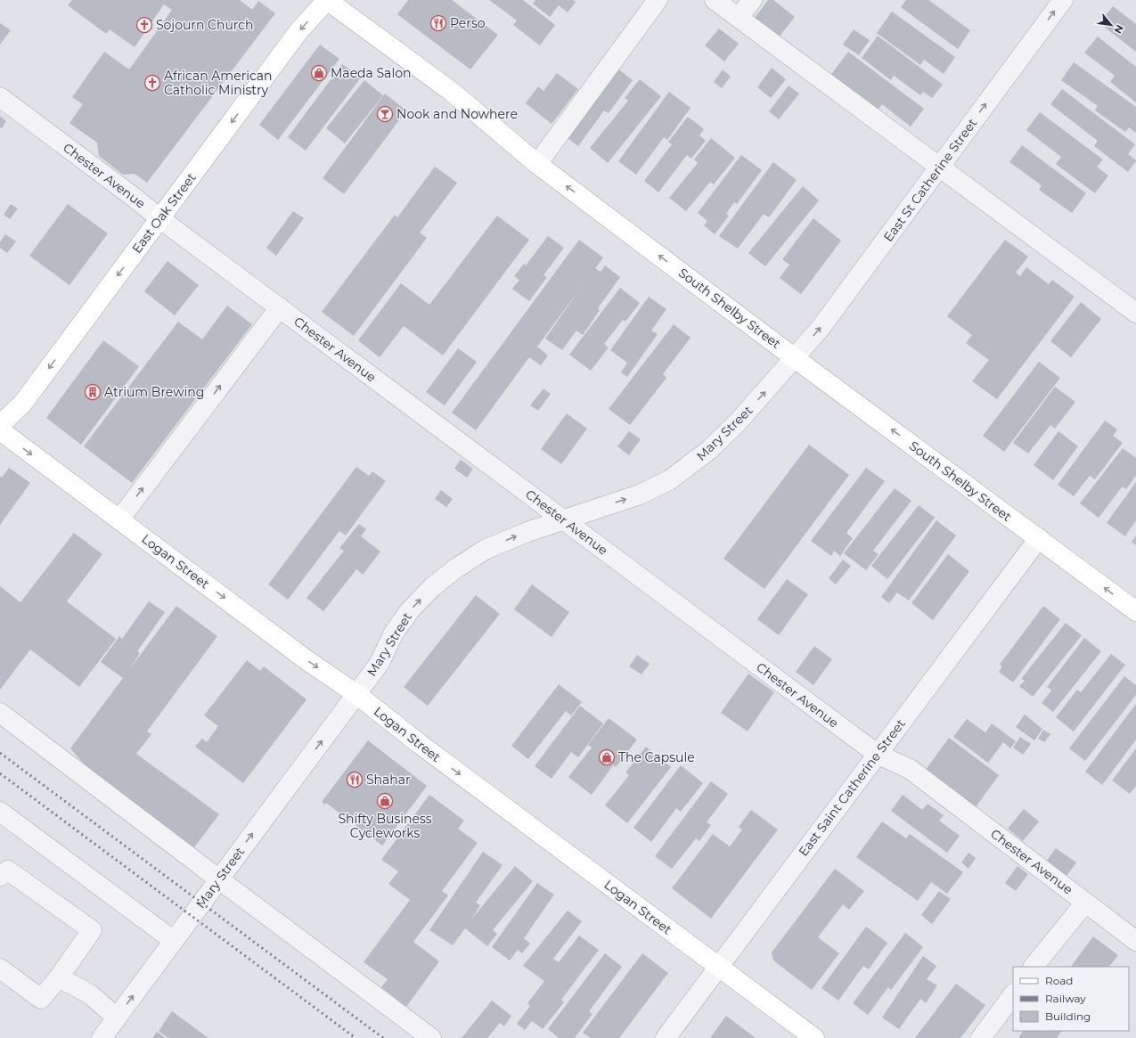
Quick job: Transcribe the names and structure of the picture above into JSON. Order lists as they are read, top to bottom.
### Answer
{
  "streets": {
    "main road": ["East Oak Street", "South Shelby Street", "Logan Street"],
    "street": [
      "Chester Avenue",
      "East St Catherine Street",
      "Mary Street",
      "East Saint Catherine Street"
    ]
  },
  "crossings": [
    ["Chester Avenue", "East Oak Street"],
    ["Chester Avenue", "Mary Street"],
    ["Chester Avenue", "East Saint Catherine Street"],
    ["East St Catherine Street", "South Shelby Street"],
    ["East St Catherine Street", "Mary Street"],
    ["East Oak Street", "South Shelby Street"],
    ["South Shelby Street", "Mary Street"],
    ["South Shelby Street", "East Saint Catherine Street"],
    ["Mary Street", "Logan Street"],
    ["Logan Street", "East Saint Catherine Street"]
  ],
  "one_way": [
    "East St Catherine Street",
    "East Oak Street",
    "South Shelby Street",
    "Mary Street",
    "Logan Street"
  ],
  "places": {
    "restaurant": ["Perso", "Shahar"],
    "church": ["Sojourn Church", "African American Catholic Ministry"],
    "shop": ["Maeda Salon", "The Capsule", "Shifty Business Cycleworks"],
    "bar": ["Nook and Nowhere"],
    "building": ["Atrium Brewing"]
  },
  "legend": ["Road", "Railway", "Building"],
  "north": "bottom right"
}
